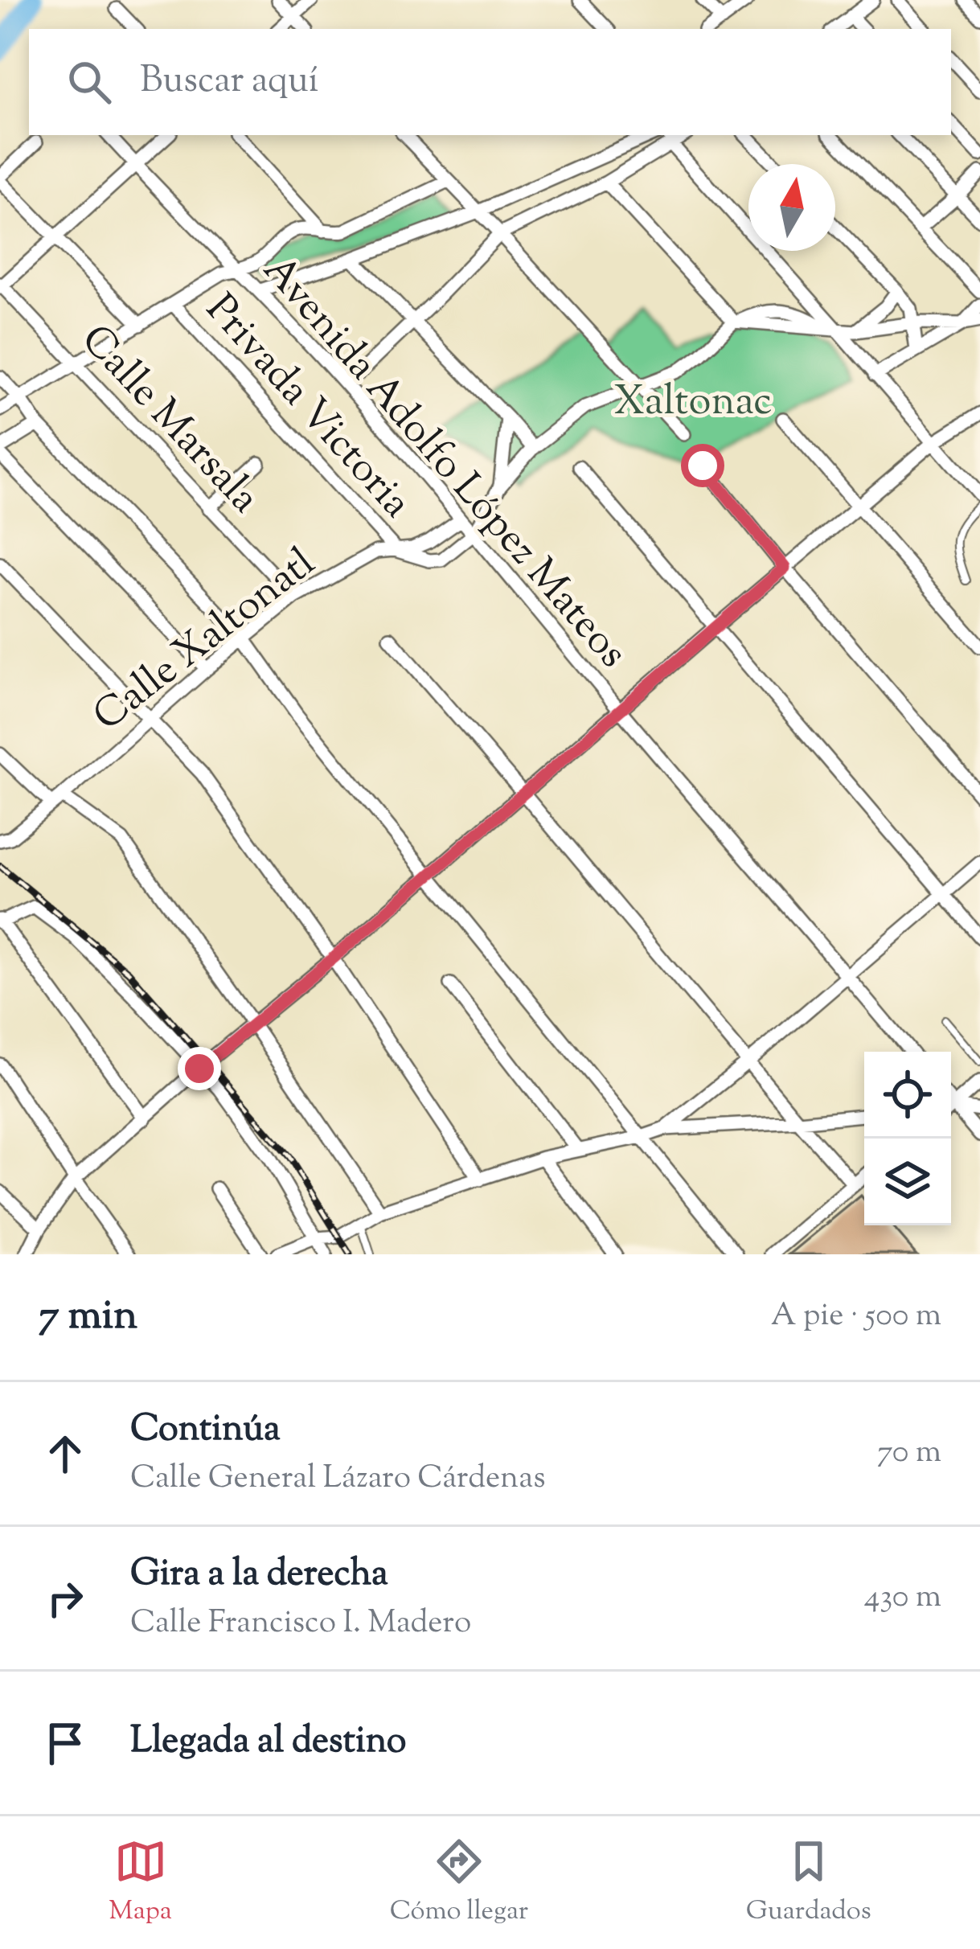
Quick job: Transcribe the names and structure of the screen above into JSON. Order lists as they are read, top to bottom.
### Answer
{
  "streets": {
    "street": [
      "Privada Victoria",
      "Calle Marsala",
      "Avenida Adolfo López Mateos",
      "Calle Xaltonatl"
    ]
  },
  "crossings": [
    ["Privada Victoria", "Calle Xaltonatl"],
    ["Calle Marsala", "Calle Xaltonatl"],
    ["Avenida Adolfo López Mateos", "Calle Xaltonatl"]
  ],
  "parks": ["Xaltonac"],
  "north": "top",
  "page": {
    "search": "Buscar aquí",
    "heading": ["7 min", "A pie · 500 m"],
    "list": [
      ["Continúa", "Calle General Lázaro Cárdenas", "70 m"],
      ["Gira a la derecha", "Calle Francisco I. Madero", "430 m"],
      "Llegada al destino"
    ],
    "nav": ["Mapa", "Cómo llegar", "Guardados"]
  }
}
